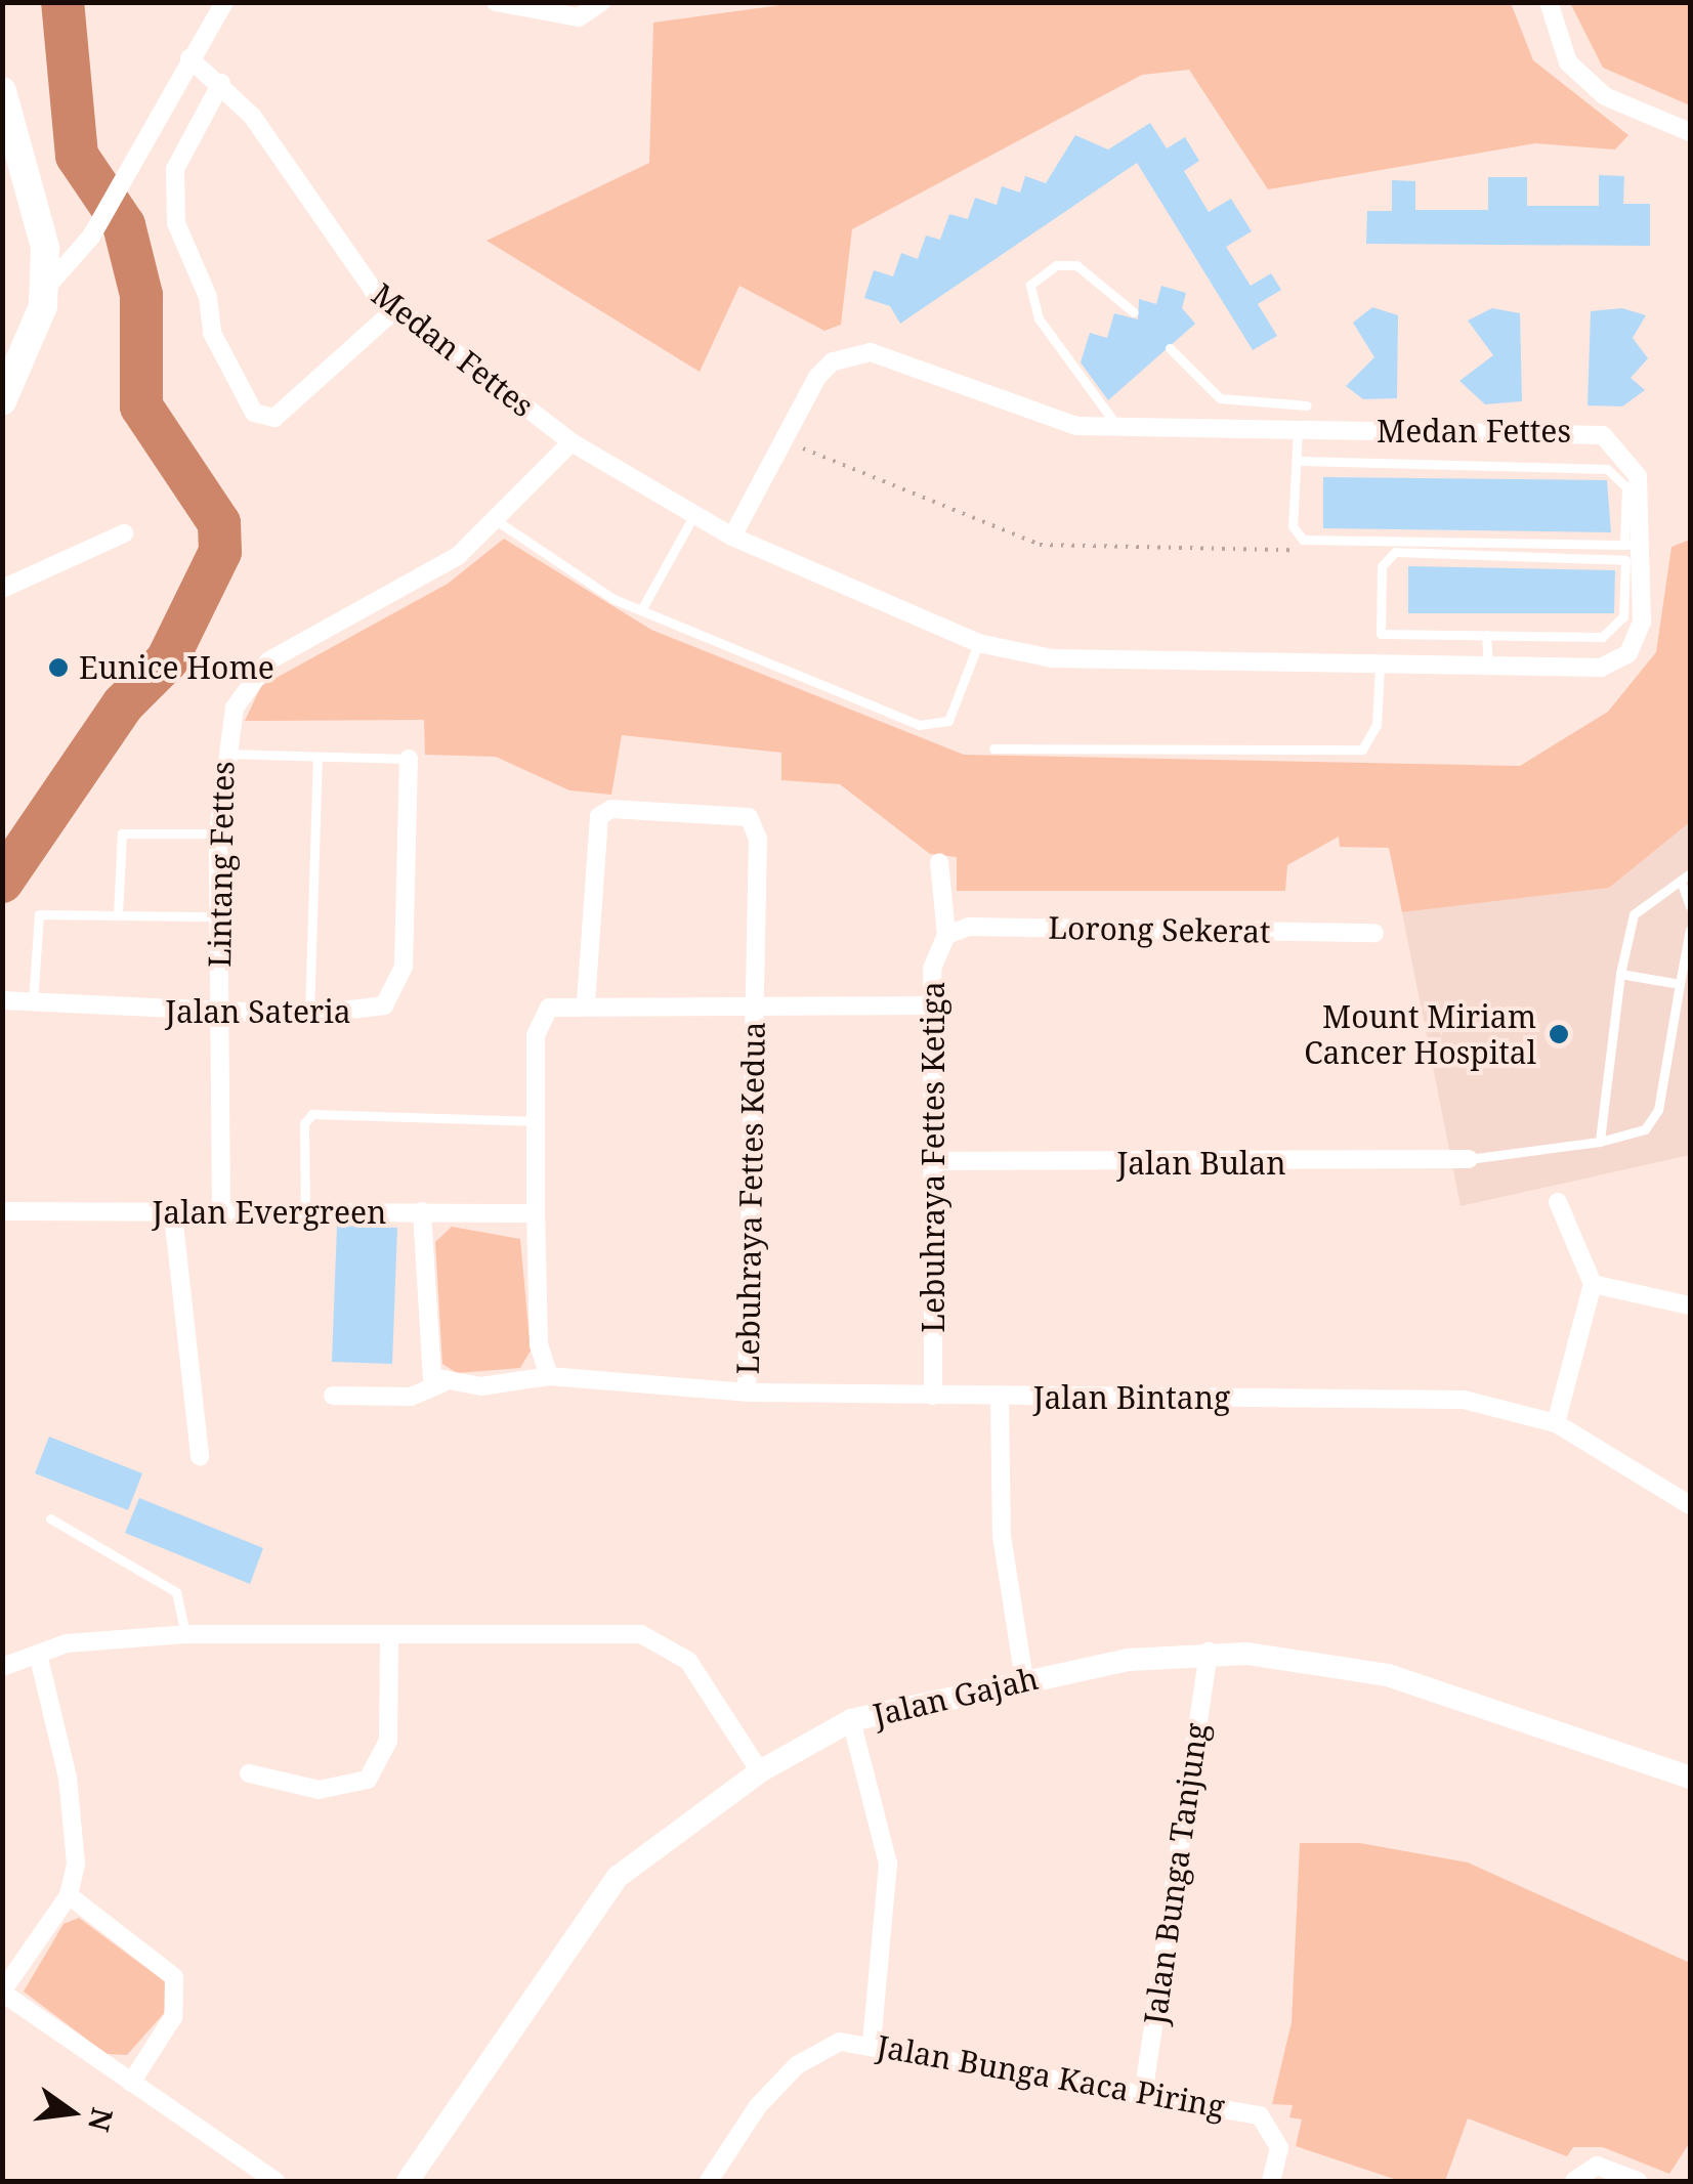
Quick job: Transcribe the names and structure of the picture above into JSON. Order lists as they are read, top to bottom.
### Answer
{
  "streets": {
    "street": [
      "Medan Fettes",
      "Lintang Fettes",
      "Lorong Sekerat",
      "Jalan Sateria",
      "Lebuhraya Fettes Ketiga",
      "Jalan Bulan",
      "Lebuhraya Fettes Kedua",
      "Jalan Evergreen",
      "Jalan Bintang",
      "Jalan Gajah",
      "Jalan Bunga Tanjung",
      "Jalan Bunga Kaca Piring"
    ]
  },
  "crossings": [
    ["Medan Fettes", "Lintang Fettes"],
    ["Lintang Fettes", "Jalan Sateria"],
    ["Lintang Fettes", "Jalan Evergreen"],
    ["Lorong Sekerat", "Lebuhraya Fettes Ketiga"],
    ["Lebuhraya Fettes Ketiga", "Jalan Bulan"],
    ["Lebuhraya Fettes Ketiga", "Jalan Bintang"],
    ["Lebuhraya Fettes Kedua", "Jalan Bintang"],
    ["Jalan Gajah", "Jalan Bunga Tanjung"],
    ["Jalan Bunga Tanjung", "Jalan Bunga Kaca Piring"]
  ],
  "places": ["Eunice Home", "Mount Miriam Cancer Hospital"],
  "north": "right"
}
